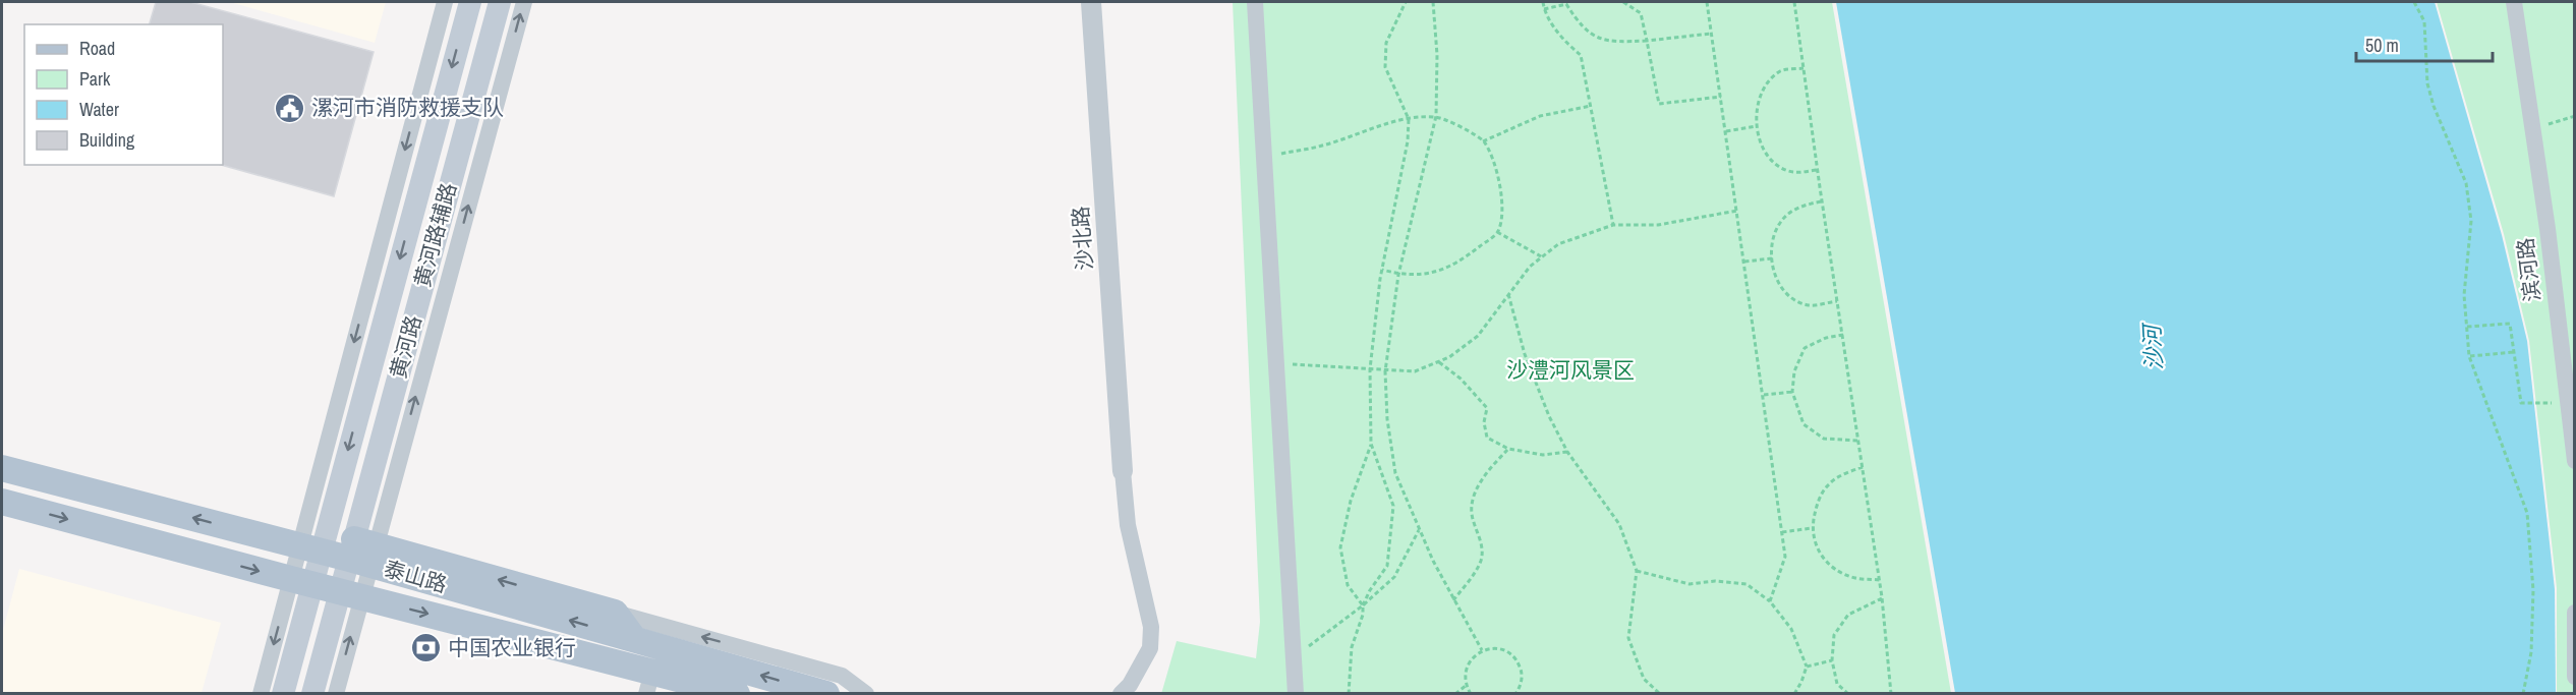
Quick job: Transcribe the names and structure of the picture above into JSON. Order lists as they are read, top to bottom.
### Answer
{
  "streets": {
    "main road": ["黄河路", "泰山路"],
    "street": ["黄河路辅路", "沙北路", "滨河路"]
  },
  "crossings": [
    ["黄河路辅路", "黄河路"],
    ["黄河路辅路", "泰山路"],
    ["黄河路", "泰山路"]
  ],
  "water": ["沙河"],
  "parks": ["沙澧河风景区"],
  "places": {
    "public building": ["漯河市消防救援支队"],
    "bank": ["中国农业银行"]
  },
  "legend": [
    "Road",
    "Park",
    "Water",
    "Building"
  ],
  "scale_bar": "50 m"
}
